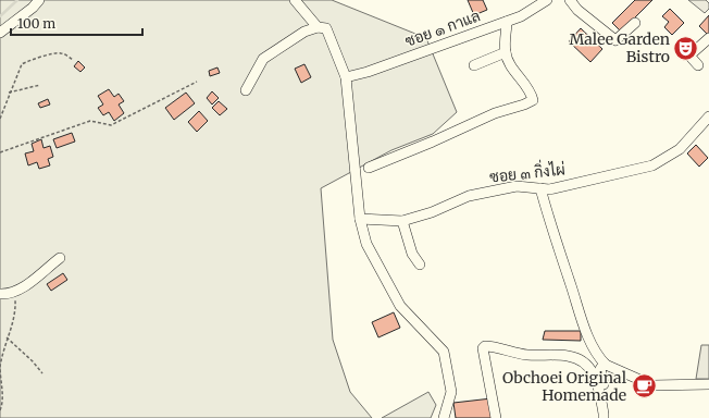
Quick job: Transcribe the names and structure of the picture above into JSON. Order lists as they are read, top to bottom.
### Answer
{
  "streets": {
    "street": ["ซอย ๑ กาแล", "ซอย ๓ กิ่งไผ่"]
  },
  "places": {
    "theatre": ["Malee Garden Bistro"],
    "cafe": ["Obchoei Original Homemade"]
  },
  "scale_bar": "100 m"
}
